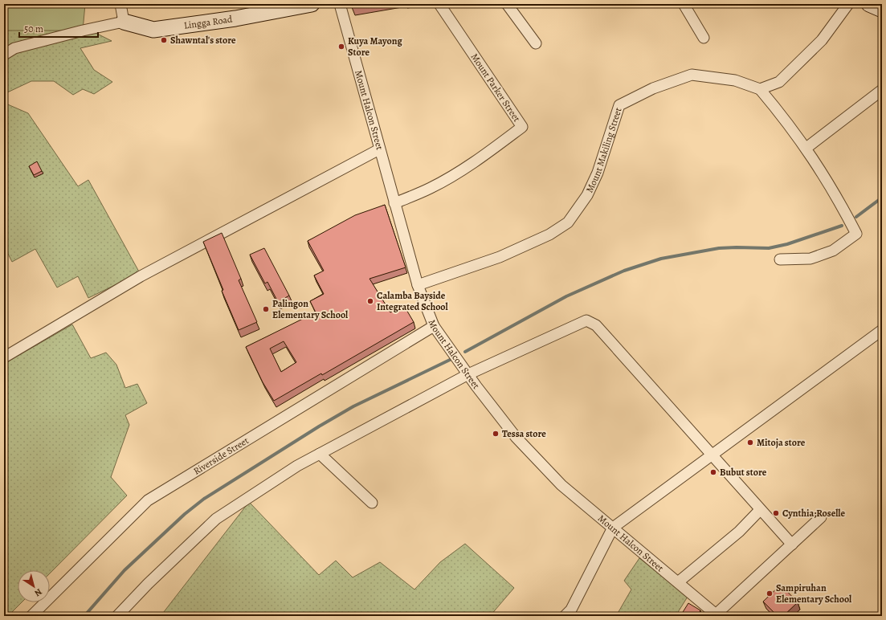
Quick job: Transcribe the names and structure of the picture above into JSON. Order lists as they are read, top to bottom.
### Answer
{
  "streets": {
    "street": [
      "Lingga Road",
      "Mount Parker Street",
      "Mount Halcon Street",
      "Mount Makiling Street",
      "Riverside Street"
    ]
  },
  "crossings": [
    ["Mount Parker Street", "Mount Halcon Street"],
    ["Mount Halcon Street", "Mount Makiling Street"],
    ["Mount Halcon Street", "Riverside Street"]
  ],
  "places": [
    "Shawntal's store",
    "Kuya Mayong Store",
    "Calamba Bayside Integrated School",
    "Palingon Elementary School",
    "Tessa store",
    "Mitoja store",
    "Bubut store",
    "Cynthia;Roselle",
    "Sampiruhan Elementary School"
  ],
  "scale_bar": "50 m",
  "north": "bottom right"
}
